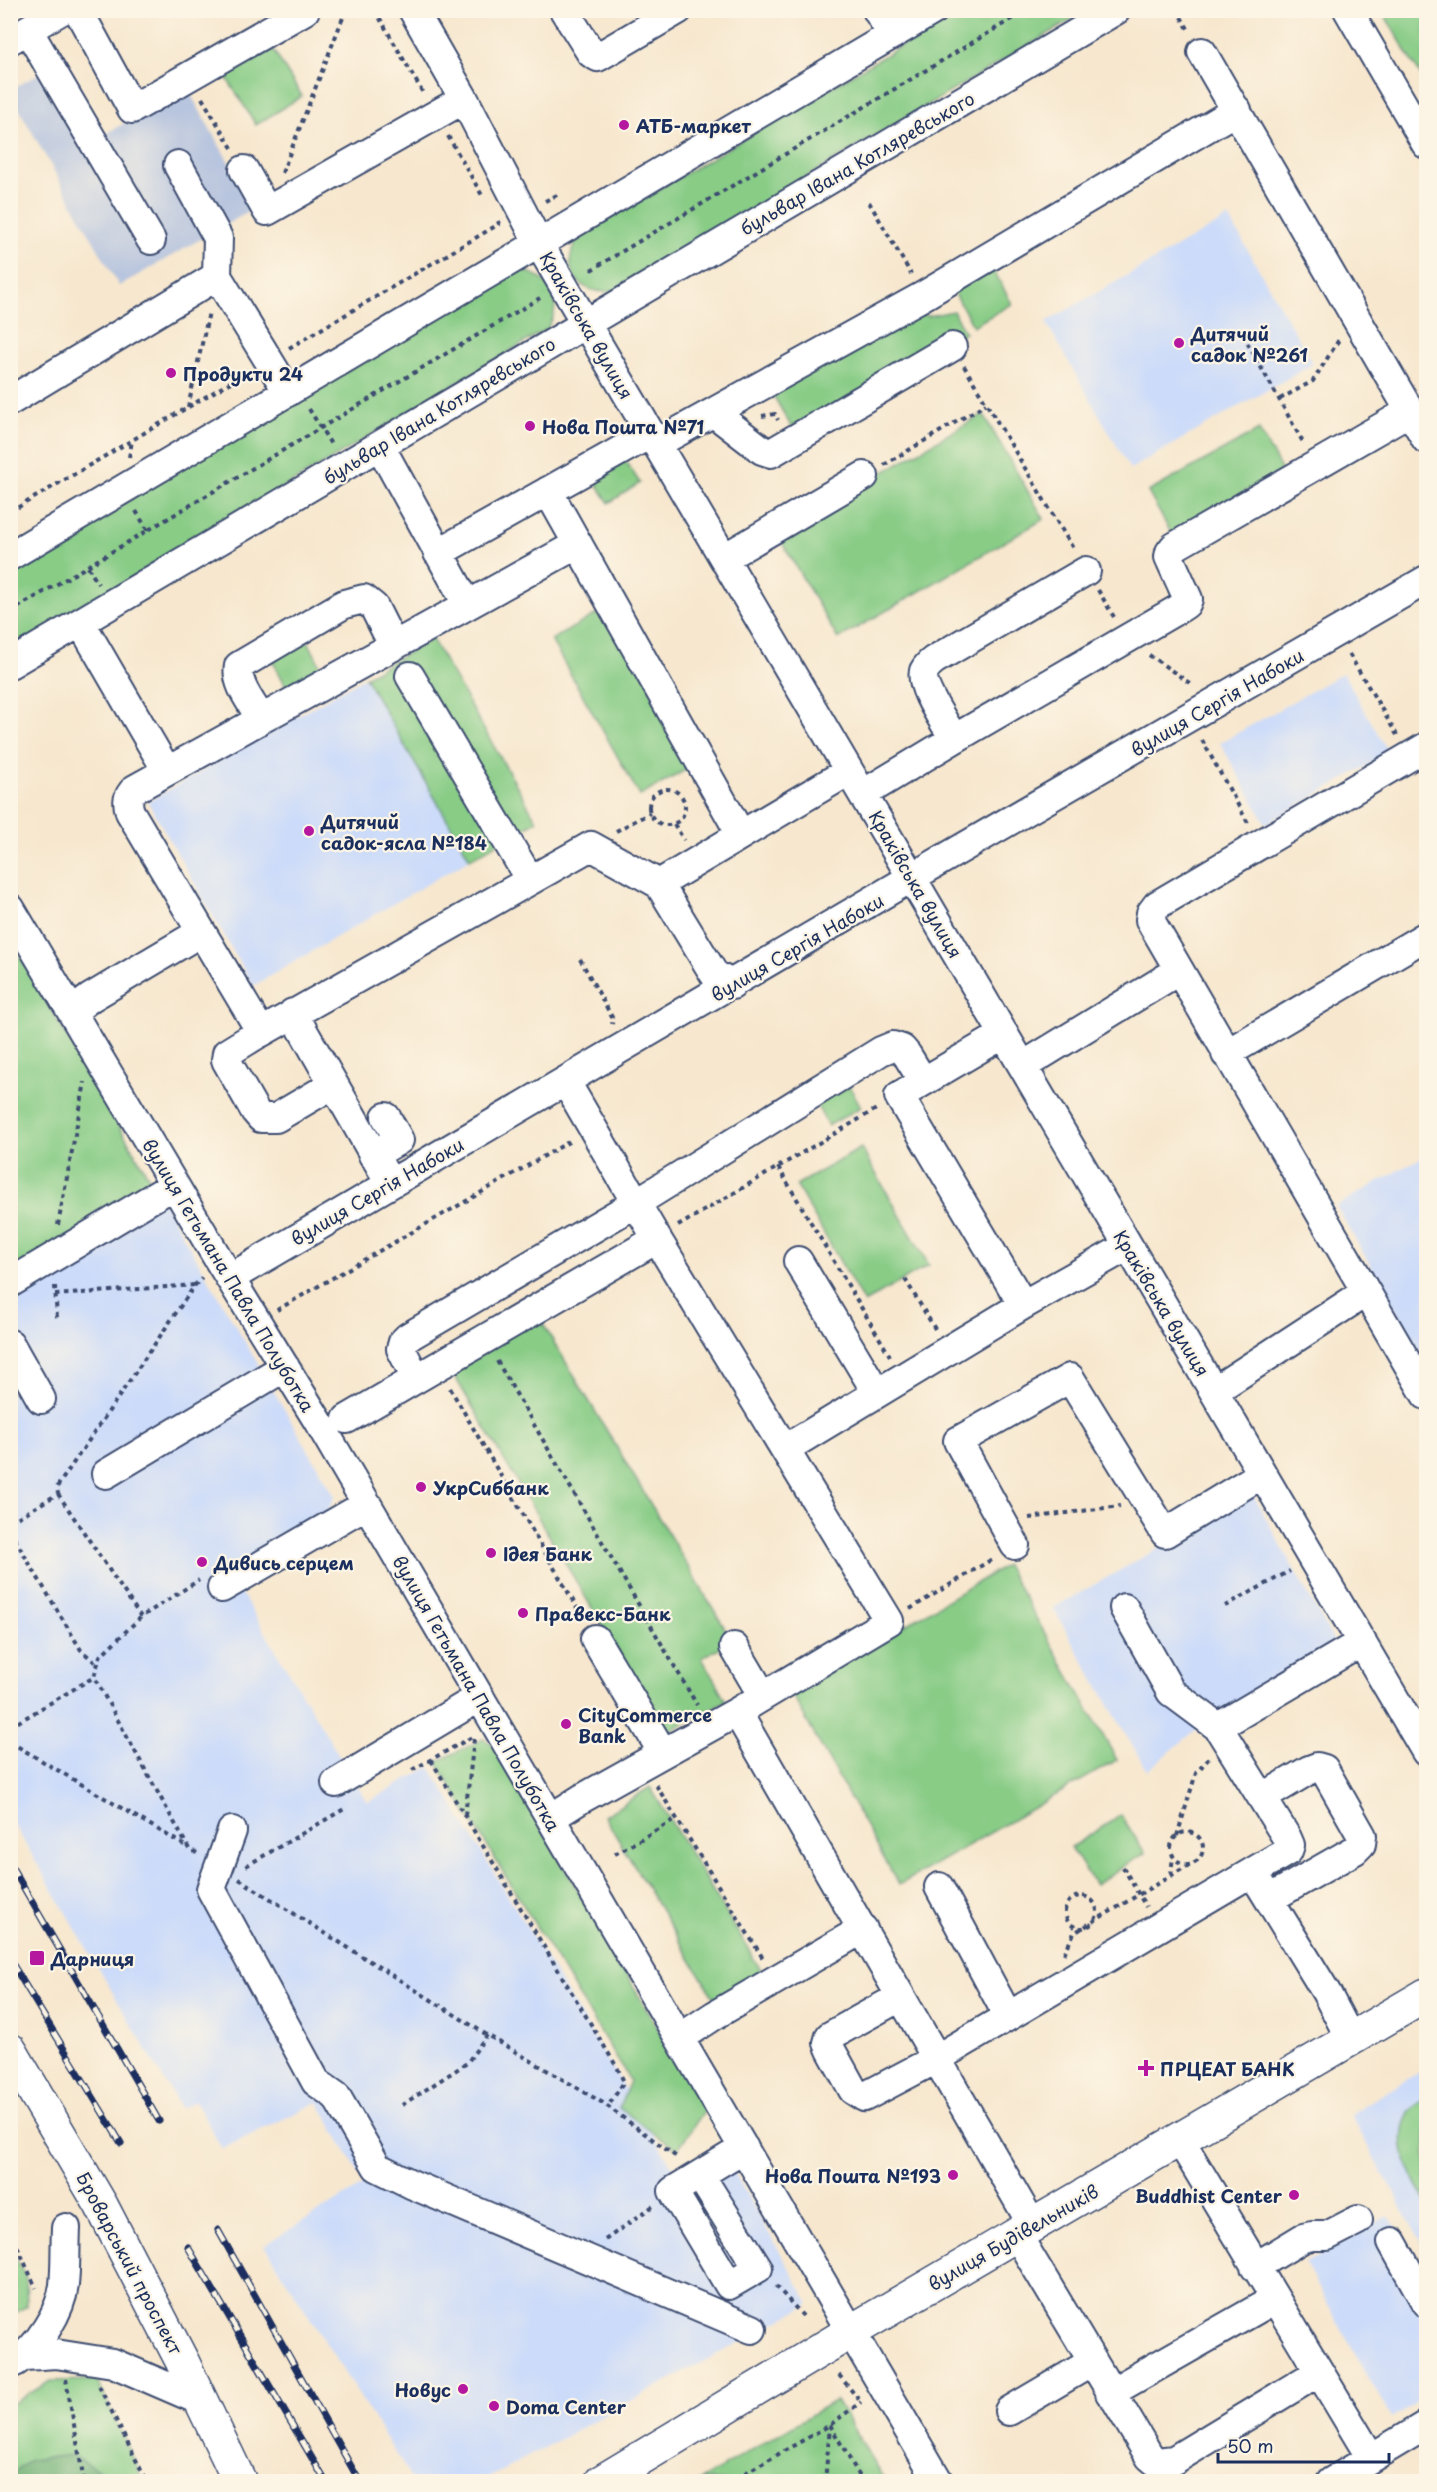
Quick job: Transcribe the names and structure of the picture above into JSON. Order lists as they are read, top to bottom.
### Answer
{
  "streets": {
    "main road": ["вулиця Будівельників", "Броварський проспект"],
    "street": [
      "бульвар Івана Котляревського",
      "Краківська вулиця",
      "вулиця Сергія Набоки",
      "вулиця Гетьмана Павла Полуботка"
    ]
  },
  "crossings": [
    ["бульвар Івана Котляревського", "Краківська вулиця"],
    ["Краківська вулиця", "вулиця Сергія Набоки"],
    ["вулиця Сергія Набоки", "вулиця Гетьмана Павла Полуботка"],
    ["вулиця Гетьмана Павла Полуботка", "вулиця Будівельників"]
  ],
  "places": {
    "other": [
      "АТБ-маркет",
      "Дитячий садок №261",
      "Продукти 24",
      "Нова Пошта №71",
      "Дитячий садок-ясла №184",
      "УкрСиббанк",
      "Ідея Банк",
      "Дивись серцем",
      "Правекс-Банк",
      "CityCommerce Bank",
      "Нова Пошта №193",
      "Buddhist Center",
      "Новус",
      "Doma Center"
    ],
    "transit": ["Дарниця"],
    "health": ["ПРЦЕАТ БАНК"]
  },
  "scale_bar": "50 m"
}
